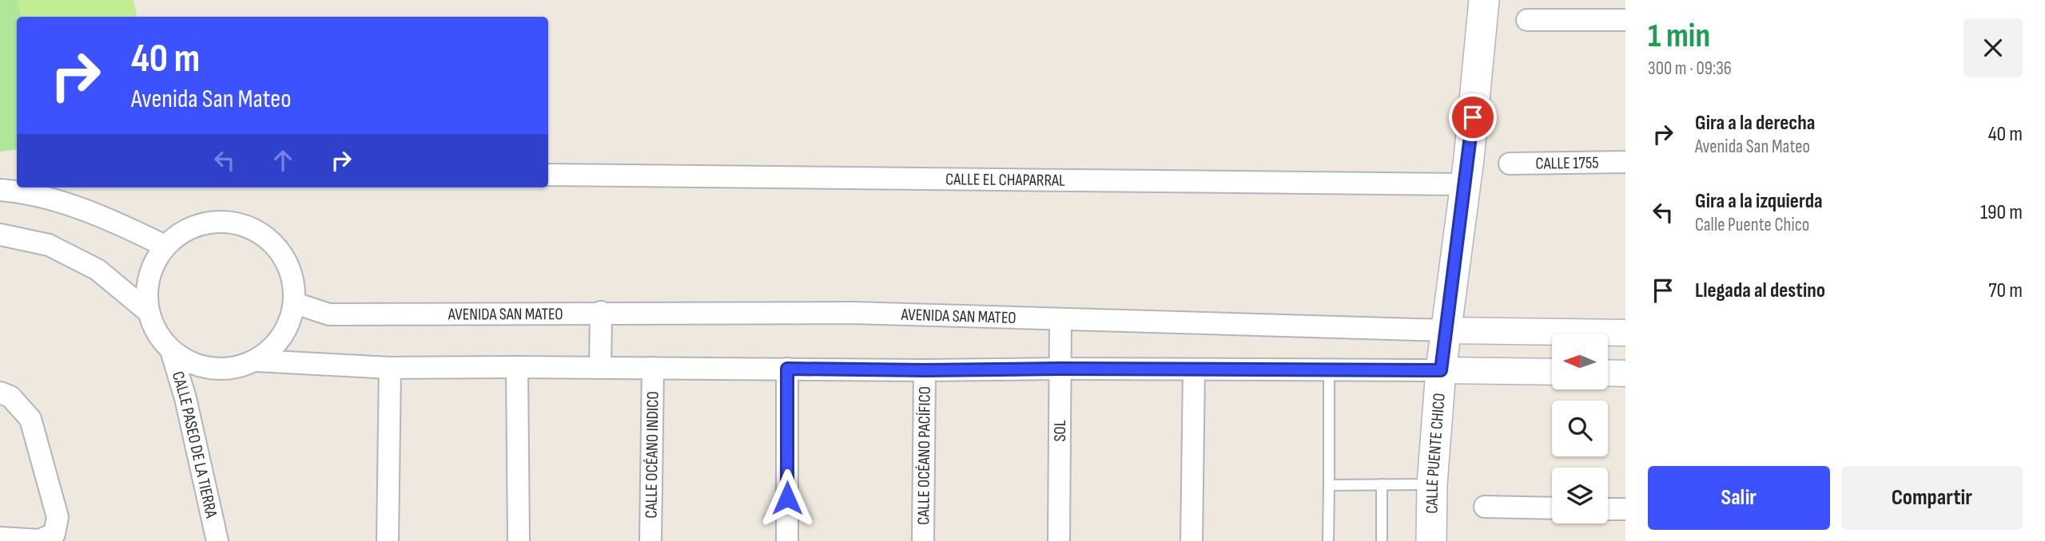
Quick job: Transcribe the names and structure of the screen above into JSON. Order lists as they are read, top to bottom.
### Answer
{
  "streets": {
    "main road": ["CALLE PUENTE CHICO"],
    "street": [
      "CALLE 1755",
      "CALLE EL CHAPARRAL",
      "AVENIDA SAN MATEO",
      "SOL",
      "CALLE PASEO DE LA TIERRA",
      "CALLE OCÉANO INDICO",
      "CALLE OCÉANO PACÍFICO"
    ]
  },
  "crossings": [
    ["CALLE EL CHAPARRAL", "CALLE PUENTE CHICO"],
    ["AVENIDA SAN MATEO", "SOL"],
    ["AVENIDA SAN MATEO", "CALLE PASEO DE LA TIERRA"],
    ["AVENIDA SAN MATEO", "CALLE PUENTE CHICO"]
  ],
  "north": "left",
  "page": {
    "heading": ["1 min", "300 m · 09:36"],
    "turn": ["40 m", "Avenida San Mateo"],
    "list": [
      {
        "name": "Gira a la derecha",
        "note": "Avenida San Mateo",
        "value": "40 m"
      },
      {
        "name": "Gira a la izquierda",
        "note": "Calle Puente Chico",
        "value": "190 m"
      },
      {
        "name": "Llegada al destino",
        "value": "70 m"
      }
    ],
    "buttons": ["Salir", "Compartir"]
  }
}
